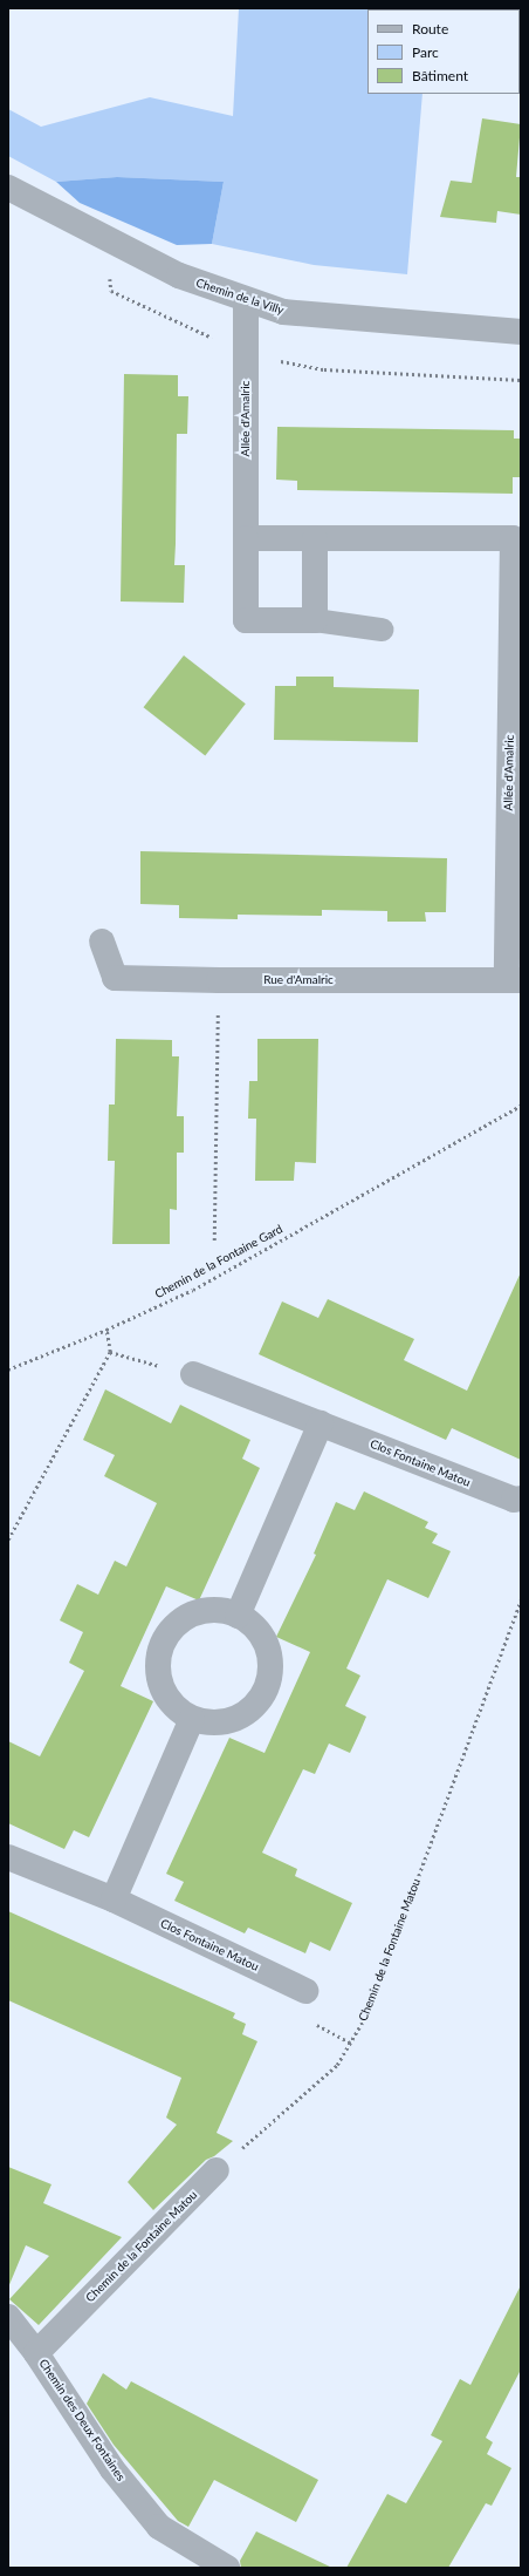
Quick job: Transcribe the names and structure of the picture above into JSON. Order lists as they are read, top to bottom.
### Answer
{
  "streets": {
    "street": [
      "Chemin de la Villy",
      "Allée d'Amalric",
      "Rue d'Amalric",
      "Clos Fontaine Matou",
      "Chemin de la Fontaine Matou",
      "Chemin des Deux Fontaines"
    ],
    "path": ["Chemin de la Fontaine Gard"]
  },
  "crossings": [
    ["Chemin de la Villy", "Allée d'Amalric"],
    ["Allée d'Amalric", "Rue d'Amalric"],
    ["Chemin de la Fontaine Matou", "Chemin des Deux Fontaines"]
  ],
  "legend": ["Route", "Parc", "Bâtiment"]
}
